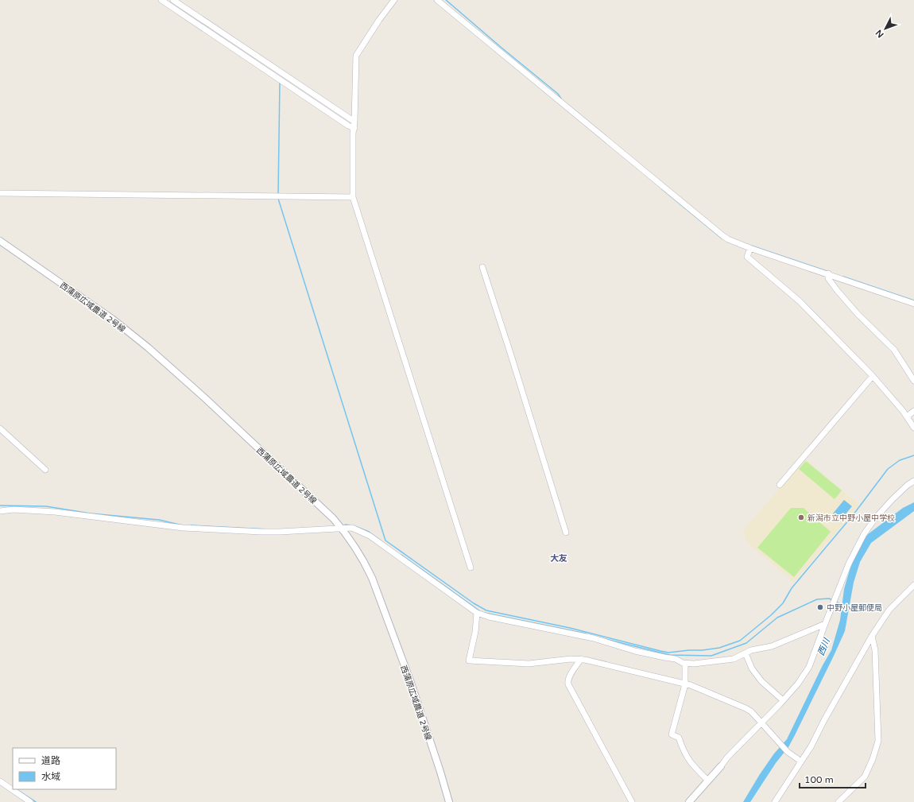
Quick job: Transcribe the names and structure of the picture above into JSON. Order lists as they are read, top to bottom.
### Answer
{
  "streets": {
    "street": ["西蒲原広域農道 2号線"]
  },
  "districts": ["大友"],
  "water": ["西川"],
  "places": ["新潟市立中野小屋中学校", "中野小屋郵便局"],
  "legend": ["道路", "水域"],
  "scale_bar": "100 m",
  "north": "bottom left"
}
